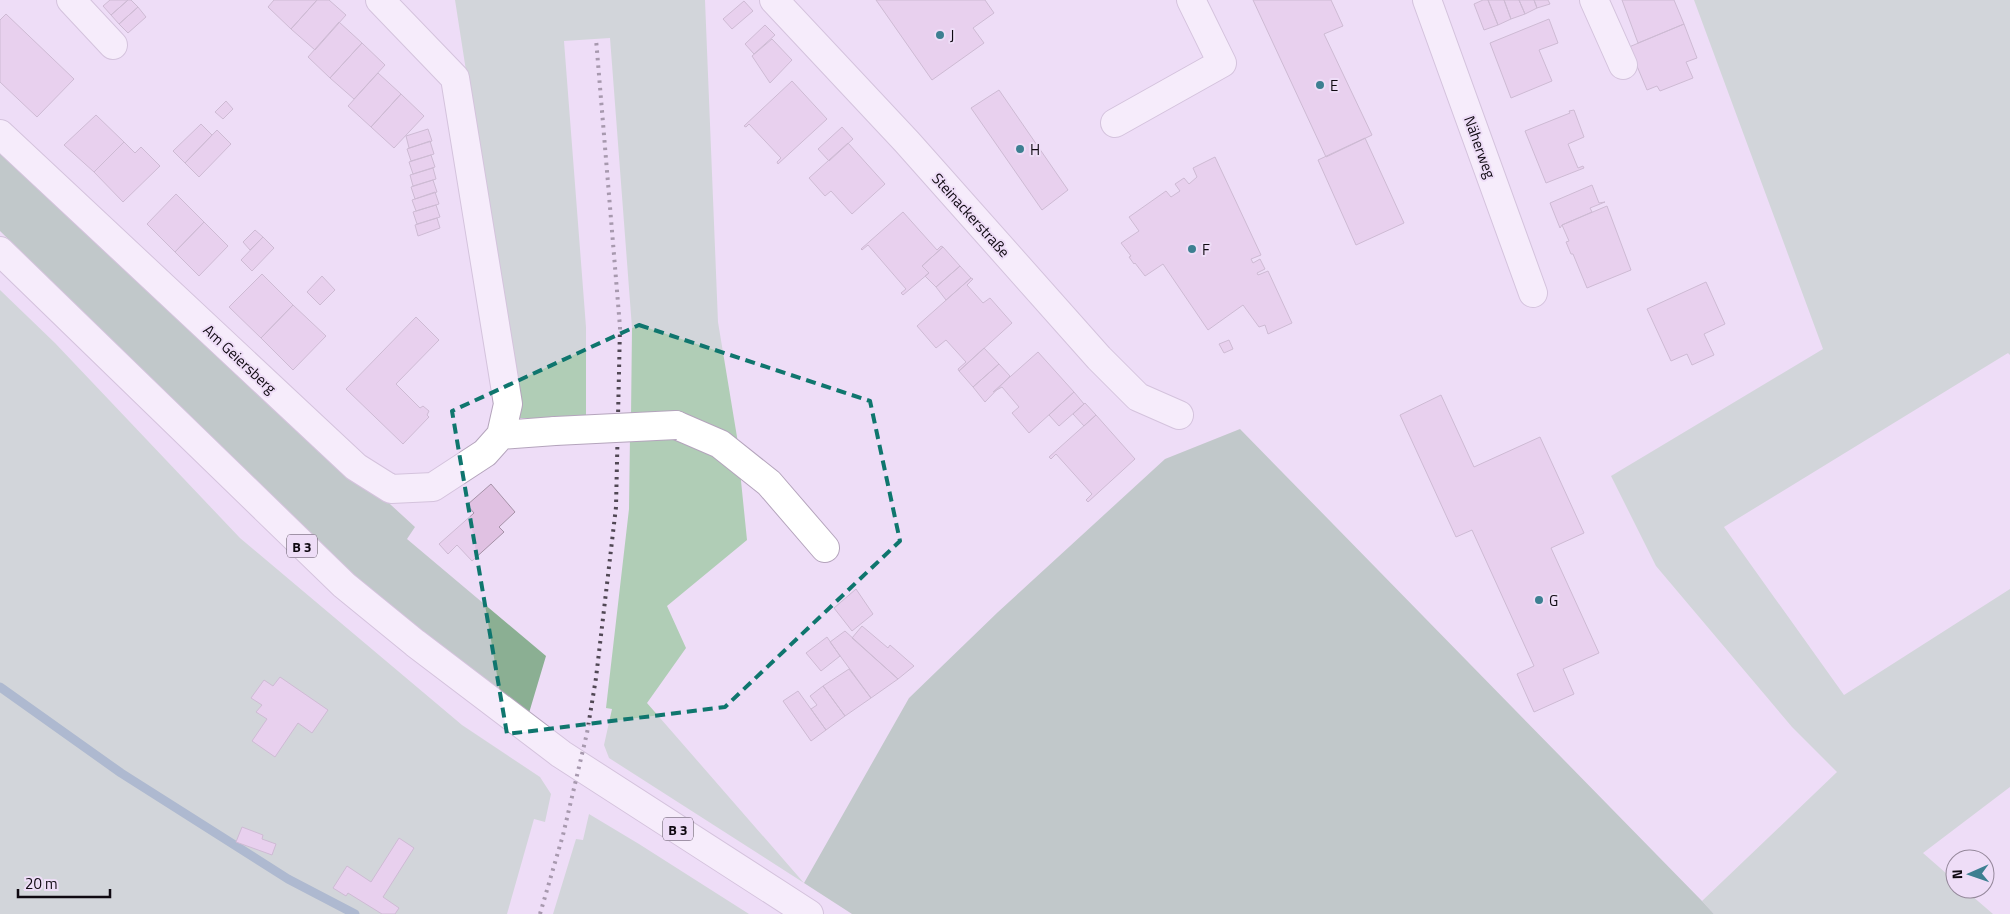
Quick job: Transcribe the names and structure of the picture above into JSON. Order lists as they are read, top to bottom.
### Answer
{
  "streets": {
    "street": [
      "Näherweg",
      "Steinackerstraße",
      "Am Geiersberg",
      "B 3"
    ]
  },
  "places": [
    "J",
    "E",
    "H",
    "F",
    "G"
  ],
  "scale_bar": "20 m",
  "north": "left"
}
